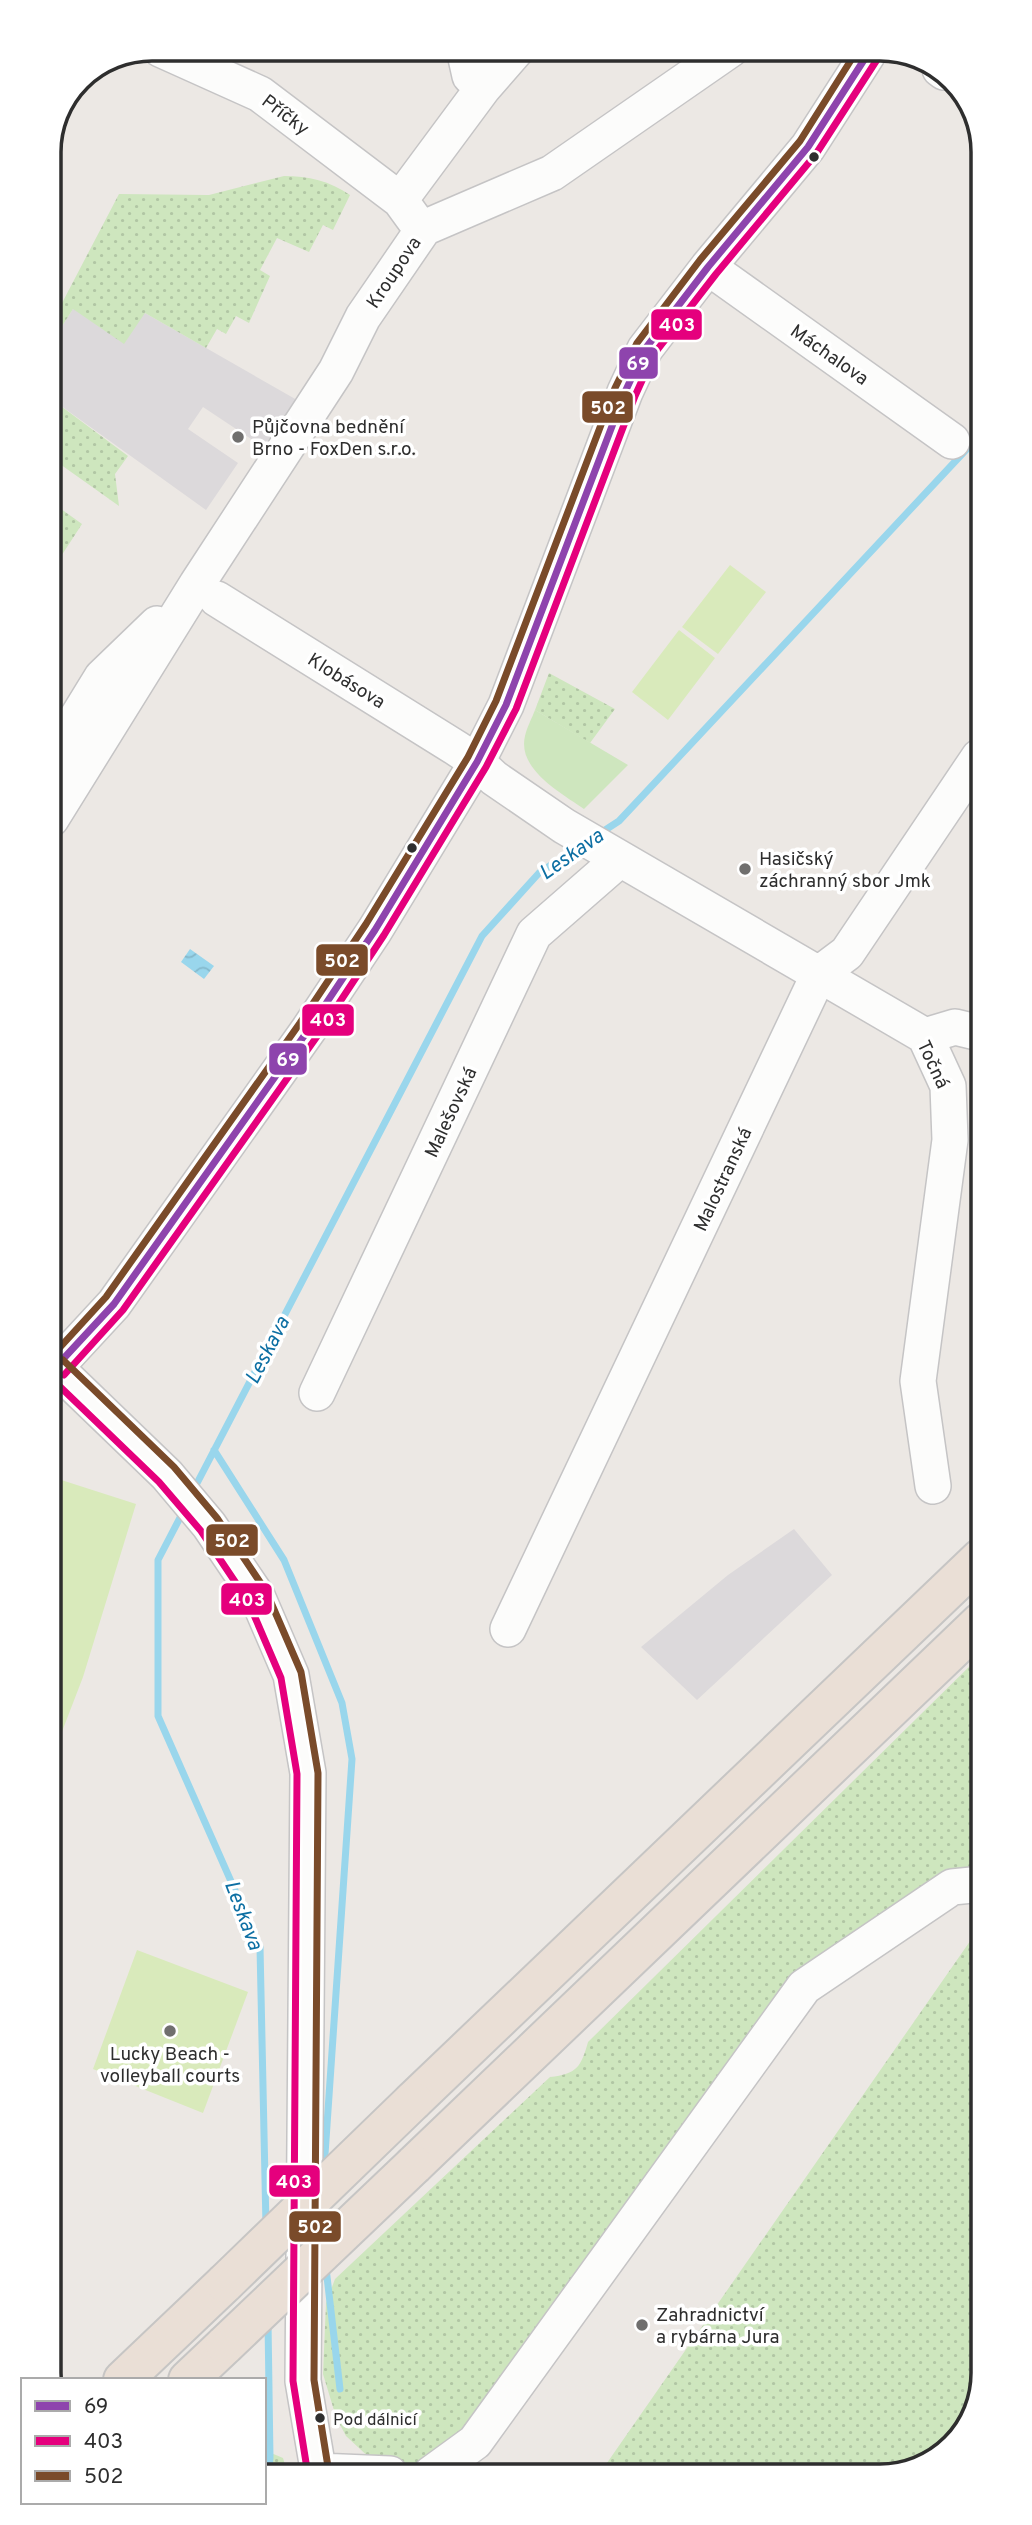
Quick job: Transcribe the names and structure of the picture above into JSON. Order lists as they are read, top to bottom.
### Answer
{
  "streets": {
    "street": [
      "Příčky",
      "Kroupova",
      "Máchalova",
      "Klobásova",
      "Točná",
      "Malešovská",
      "Malostranská"
    ]
  },
  "crossings": [
    ["Příčky", "Kroupova"],
    ["Kroupova", "Klobásova"],
    ["Klobásova", "Točná"],
    ["Točná", "Malešovská"],
    ["Točná", "Malostranská"]
  ],
  "water": ["Leskava"],
  "places": [
    "Půjčovna bednění Brno - FoxDen s.r.o.",
    "Hasičský záchranný sbor Jmk",
    "Lucky Beach - volleyball courts",
    "Zahradnictví a rybárna Jura",
    "Pod dálnicí"
  ],
  "lines": ["transit line 69", "transit line 403", "transit line 502"],
  "legend": ["69", "403", "502"]
}
